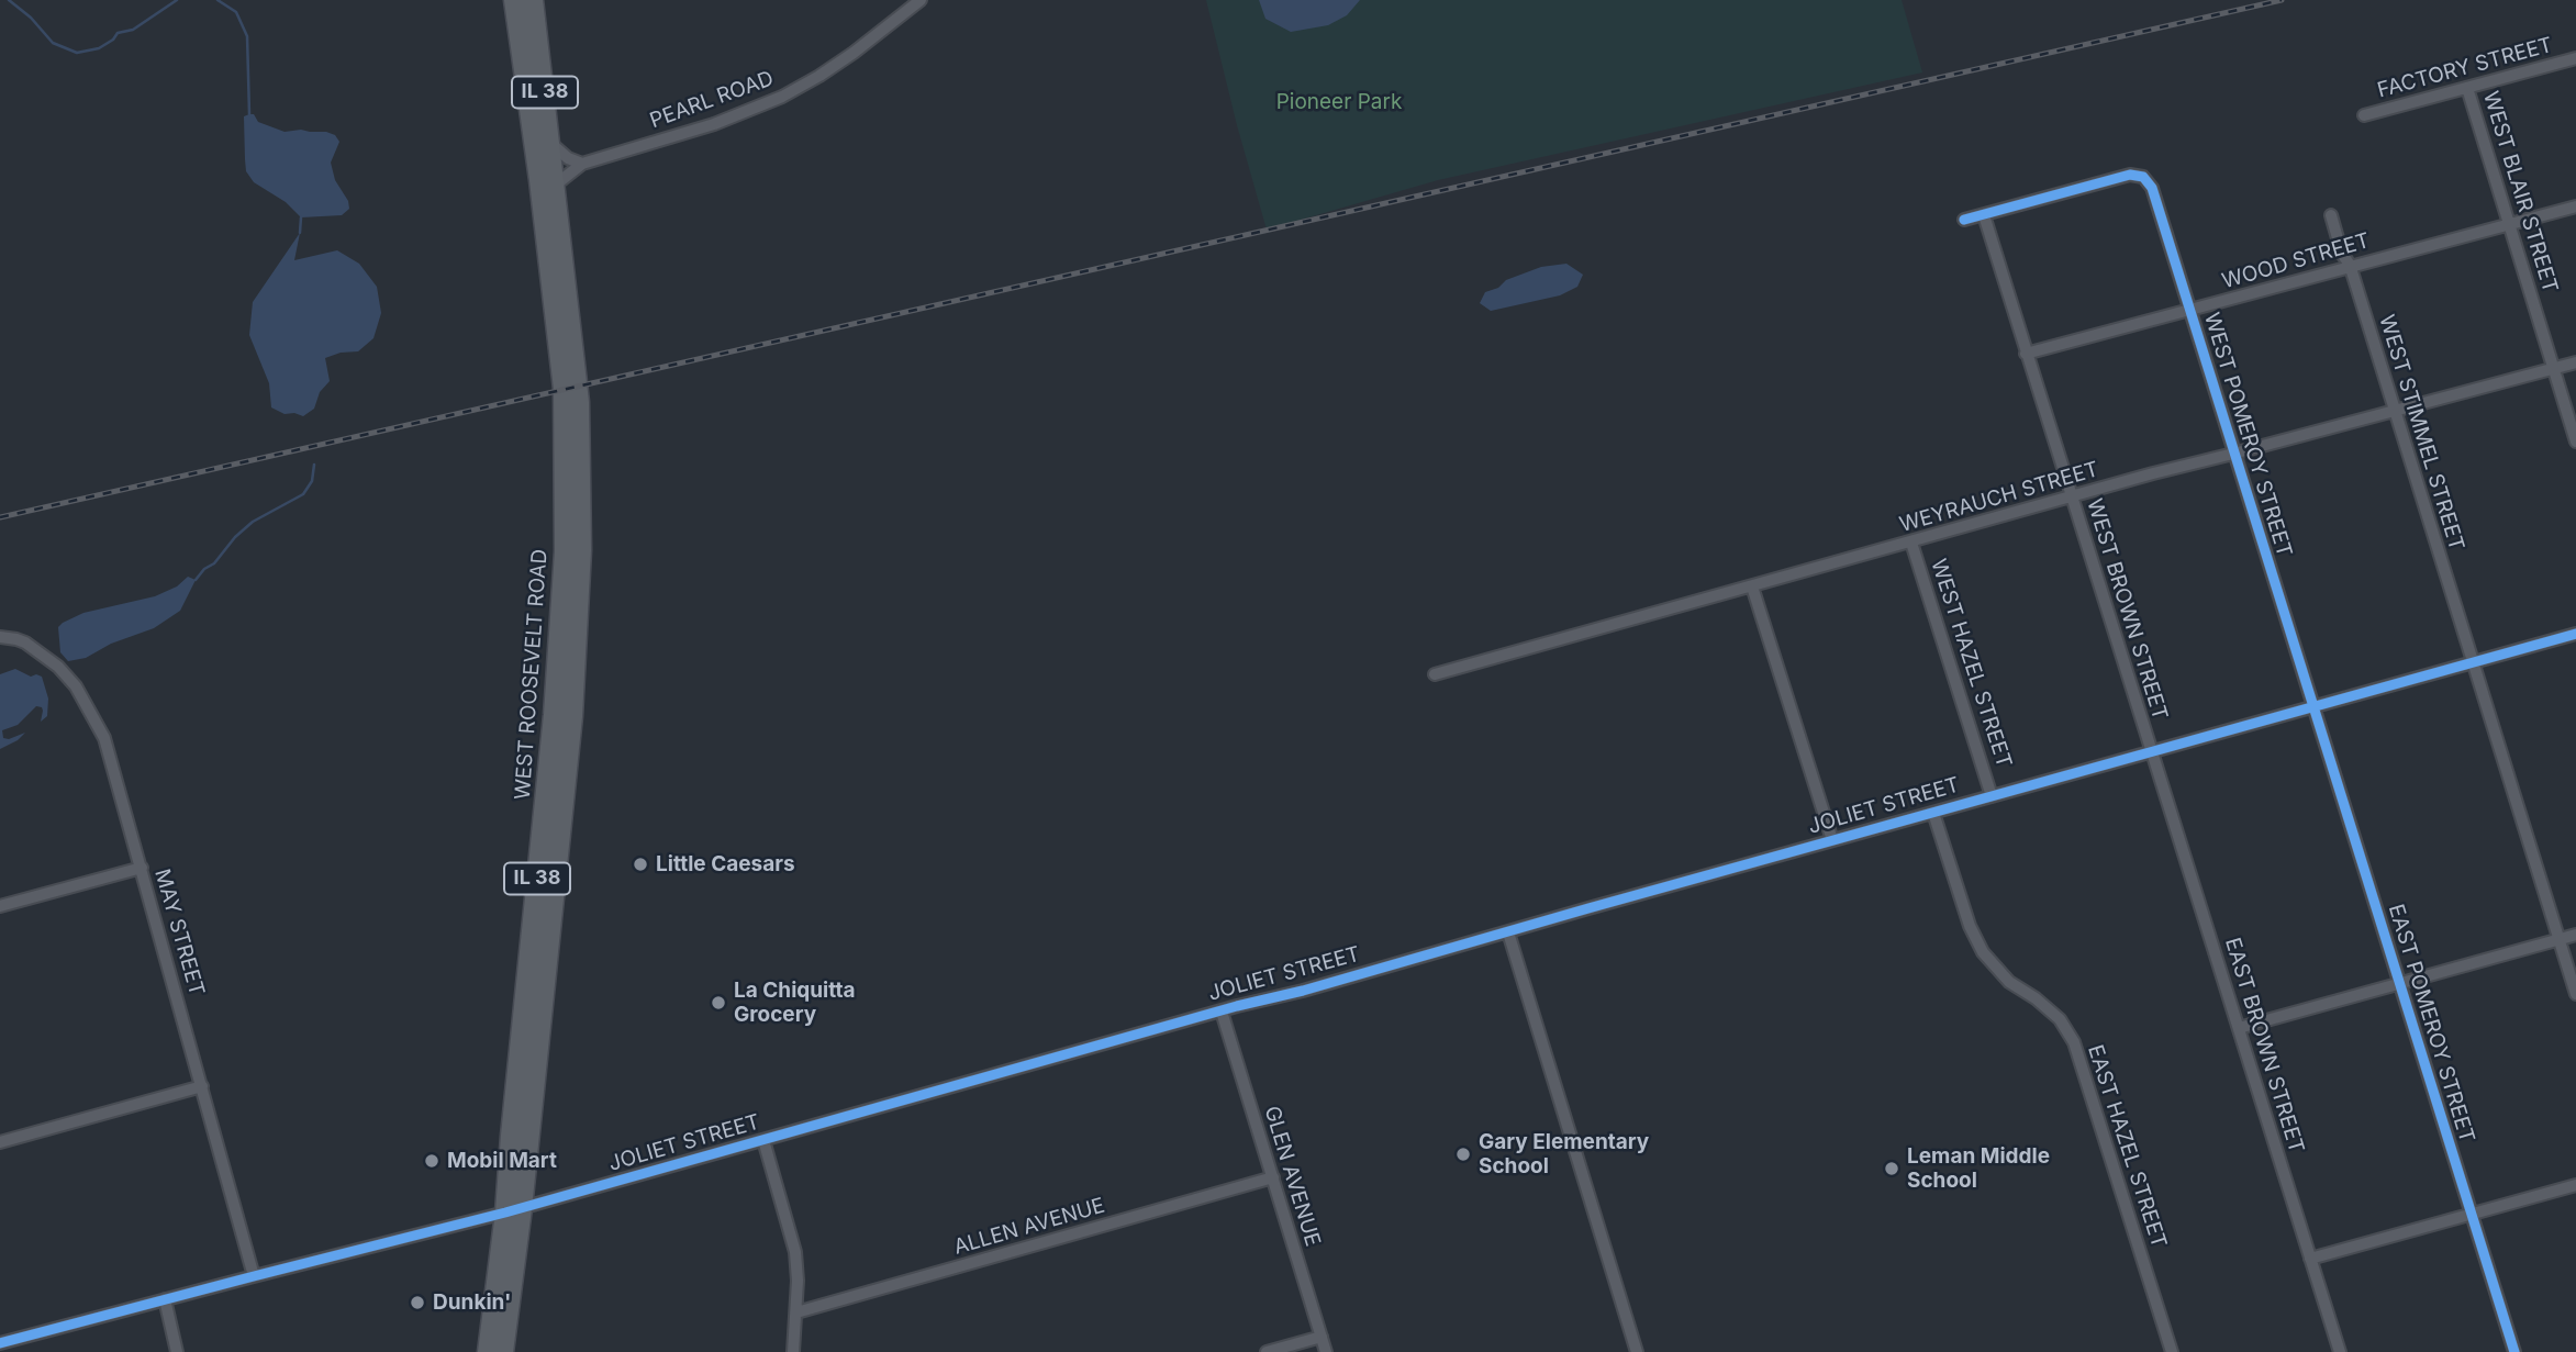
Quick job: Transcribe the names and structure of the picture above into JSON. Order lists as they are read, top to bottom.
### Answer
{
  "streets": {
    "main road": ["IL 38", "WEST ROOSEVELT ROAD"],
    "street": [
      "FACTORY STREET",
      "PEARL ROAD",
      "WEST BLAIR STREET",
      "WOOD STREET",
      "WEST STIMMEL STREET",
      "WEST POMEROY STREET",
      "WEYRAUCH STREET",
      "WEST BROWN STREET",
      "WEST HAZEL STREET",
      "JOLIET STREET",
      "MAY STREET",
      "EAST POMEROY STREET",
      "EAST BROWN STREET",
      "EAST HAZEL STREET",
      "GLEN AVENUE",
      "ALLEN AVENUE"
    ]
  },
  "crossings": [
    ["FACTORY STREET", "WEST BLAIR STREET"],
    ["PEARL ROAD", "WEST ROOSEVELT ROAD"],
    ["WEST BLAIR STREET", "WOOD STREET"],
    ["WEST BLAIR STREET", "WEYRAUCH STREET"],
    ["WOOD STREET", "WEST STIMMEL STREET"],
    ["WOOD STREET", "WEST POMEROY STREET"],
    ["WOOD STREET", "WEST BROWN STREET"],
    ["WEST STIMMEL STREET", "WEYRAUCH STREET"],
    ["WEST STIMMEL STREET", "JOLIET STREET"],
    ["WEST POMEROY STREET", "WEYRAUCH STREET"],
    ["WEST POMEROY STREET", "WEST BROWN STREET"],
    ["WEST POMEROY STREET", "JOLIET STREET"],
    ["WEST POMEROY STREET", "EAST POMEROY STREET"],
    ["WEYRAUCH STREET", "WEST BROWN STREET"],
    ["WEYRAUCH STREET", "WEST HAZEL STREET"],
    ["WEST BROWN STREET", "JOLIET STREET"],
    ["WEST BROWN STREET", "EAST BROWN STREET"],
    ["WEST HAZEL STREET", "JOLIET STREET"],
    ["WEST ROOSEVELT ROAD", "JOLIET STREET"],
    ["JOLIET STREET", "MAY STREET"],
    ["JOLIET STREET", "EAST POMEROY STREET"],
    ["JOLIET STREET", "EAST BROWN STREET"],
    ["JOLIET STREET", "EAST HAZEL STREET"],
    ["JOLIET STREET", "GLEN AVENUE"],
    ["GLEN AVENUE", "ALLEN AVENUE"]
  ],
  "parks": ["Pioneer Park"],
  "places": [
    "Little Caesars",
    "La Chiquitta Grocery",
    "Gary Elementary School",
    "Mobil Mart",
    "Leman Middle School",
    "Dunkin'"
  ]
}
